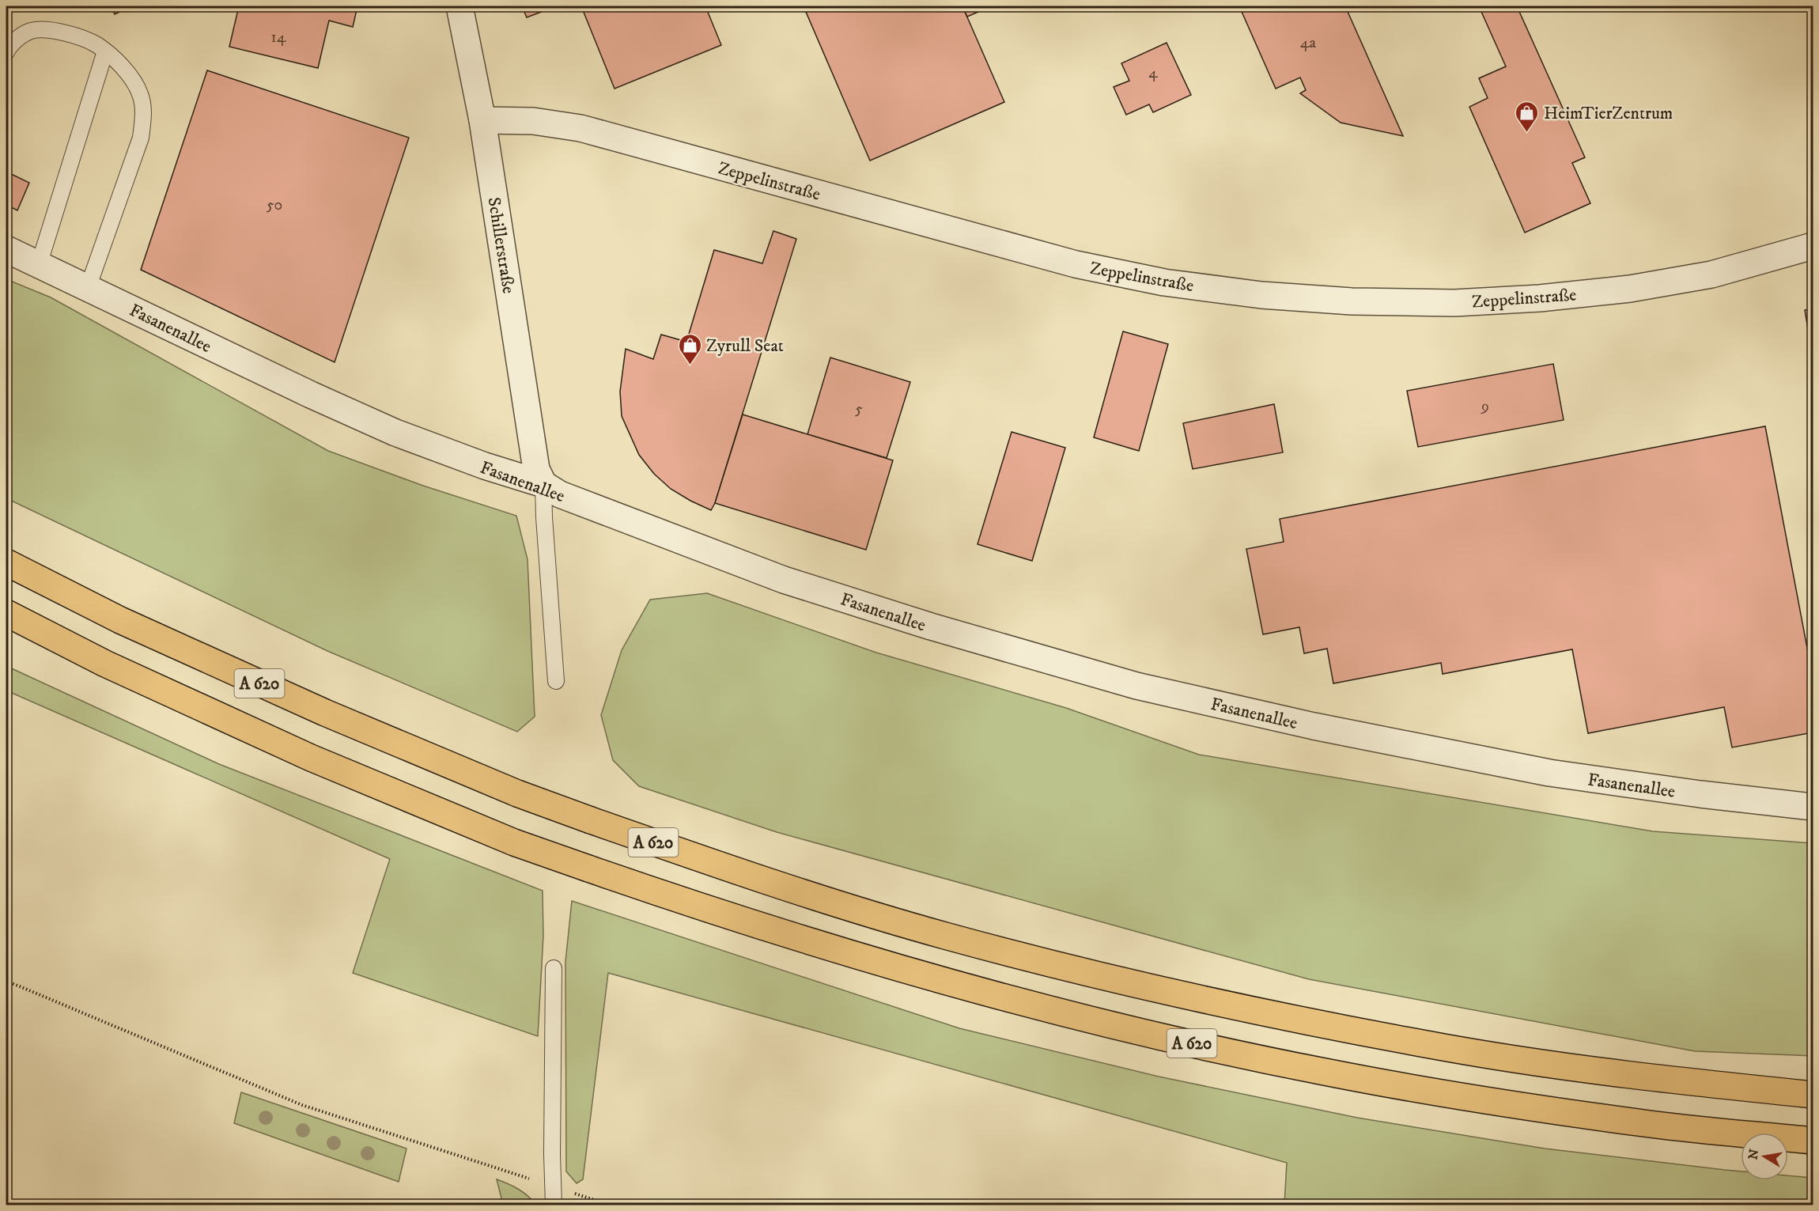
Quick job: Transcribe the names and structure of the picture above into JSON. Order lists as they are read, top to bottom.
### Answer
{
  "streets": {
    "highway": ["A 620"],
    "street": ["Zeppelinstraße", "Schillerstraße", "Fasanenallee"]
  },
  "crossings": [
    ["Zeppelinstraße", "Schillerstraße"],
    ["Schillerstraße", "Fasanenallee"]
  ],
  "places": {
    "shop": ["HeimTierZentrum", "Zyrull Seat"]
  },
  "house_numbers": [
    "14",
    "4a",
    "4",
    "50",
    "9",
    "5"
  ],
  "north": "left"
}
